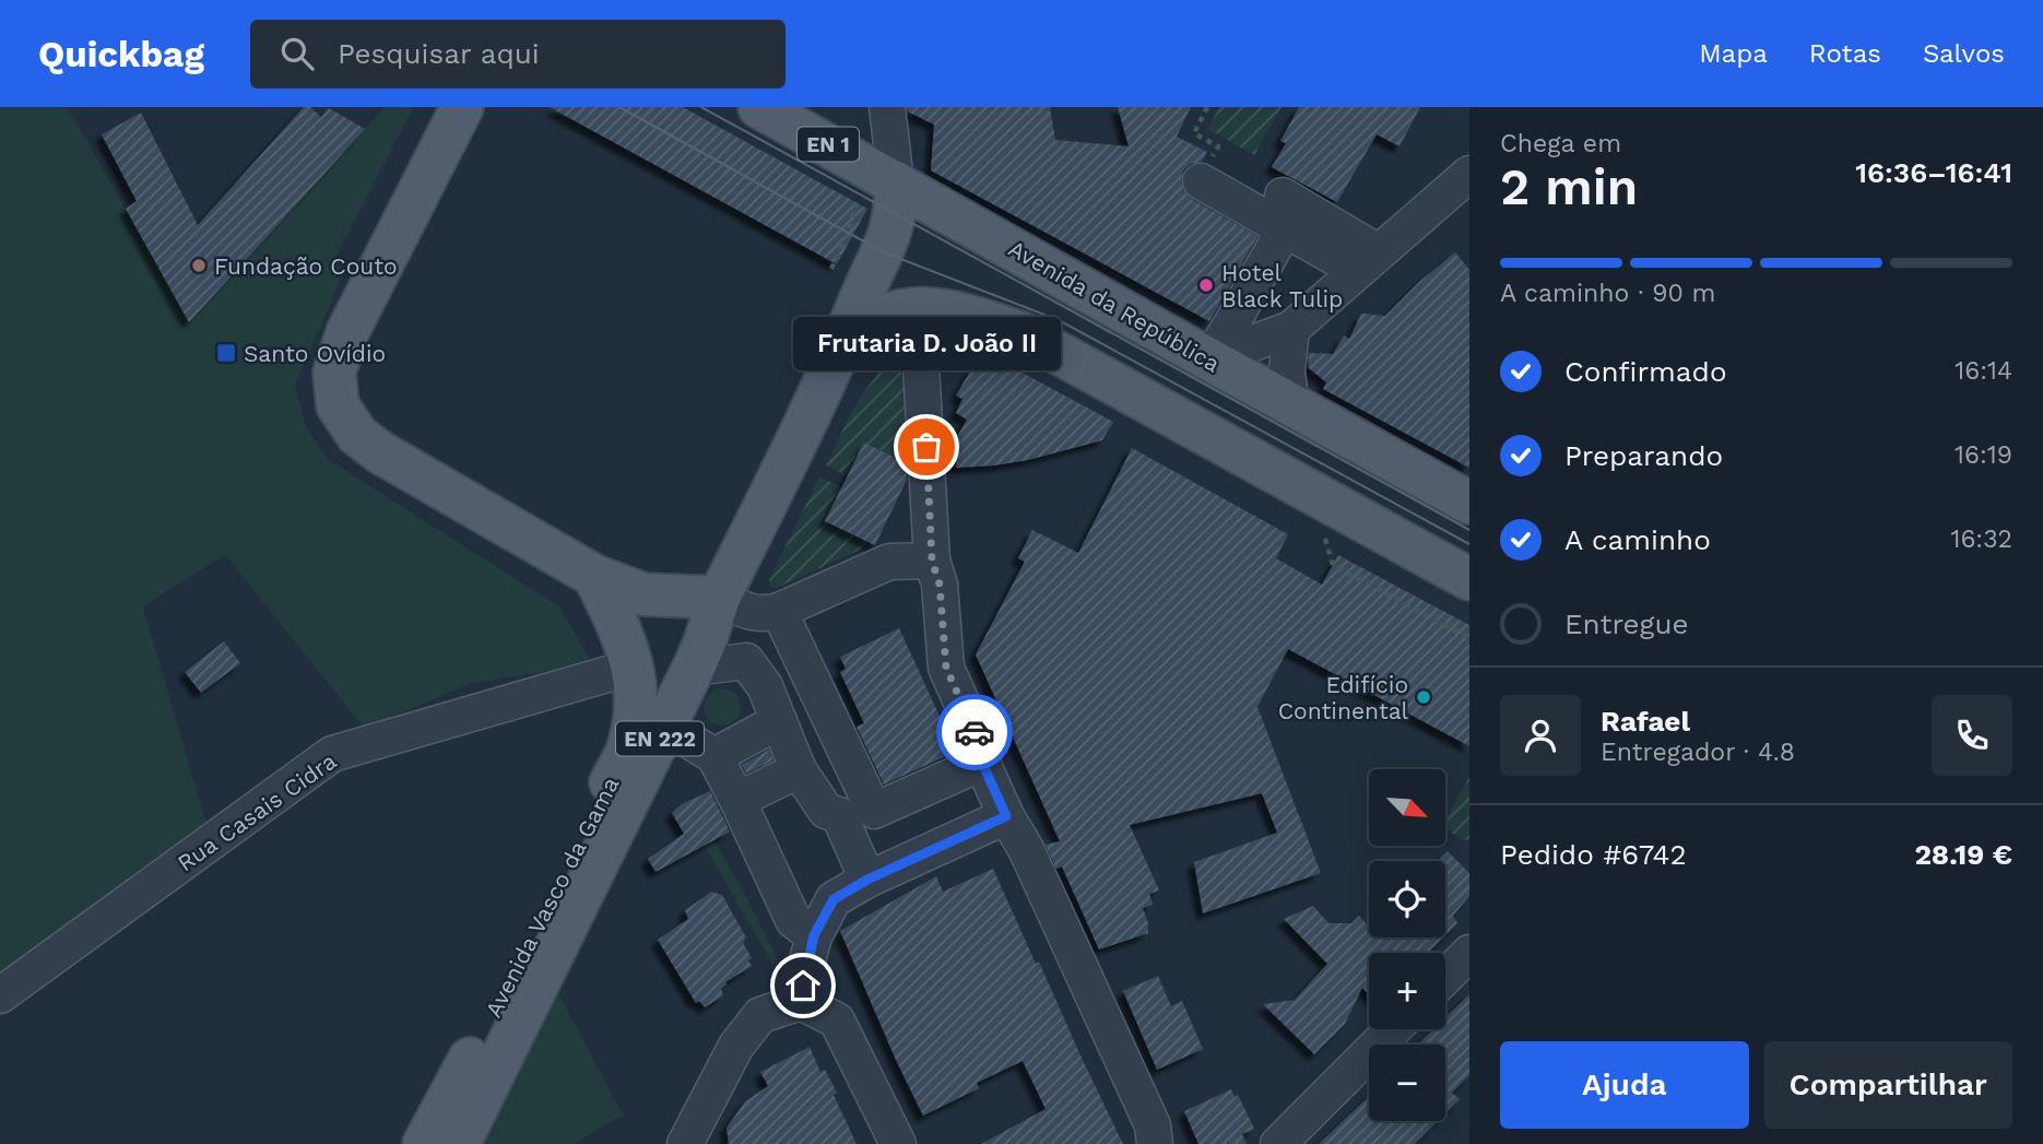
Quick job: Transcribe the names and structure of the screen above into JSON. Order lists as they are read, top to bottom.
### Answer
{
  "streets": {
    "main road": [
      "EN 1",
      "Avenida da República",
      "EN 222",
      "Avenida Vasco da Gama"
    ],
    "street": ["Rua Casais Cidra"]
  },
  "crossings": [
    ["Avenida da República", "Avenida Vasco da Gama"],
    ["Rua Casais Cidra", "Avenida Vasco da Gama"]
  ],
  "places": {
    "other": [
      "Fundação Couto",
      "Hotel Black Tulip",
      "Frutaria D. João II",
      "Edifício Continental"
    ],
    "transit": ["Santo Ovídio"]
  },
  "north": "bottom right",
  "page": {
    "header": "Quickbag",
    "search": "Pesquisar aqui",
    "nav": ["Mapa", "Rotas", "Salvos"],
    "heading": ["2 min", "Chega em", "16:36–16:41"],
    "panel": [
      "Rafael",
      "Entregador · 4.8",
      "Pedido #6742",
      "28.19 €"
    ],
    "bar": "A caminho · 90 m",
    "bubble": "Frutaria D. João II",
    "list": [
      ["Confirmado", "16:14"],
      ["Preparando", "16:19"],
      ["A caminho", "16:32"],
      "Entregue"
    ],
    "map_buttons": ["+", "−"],
    "buttons": ["Ajuda", "Compartilhar"]
  }
}
